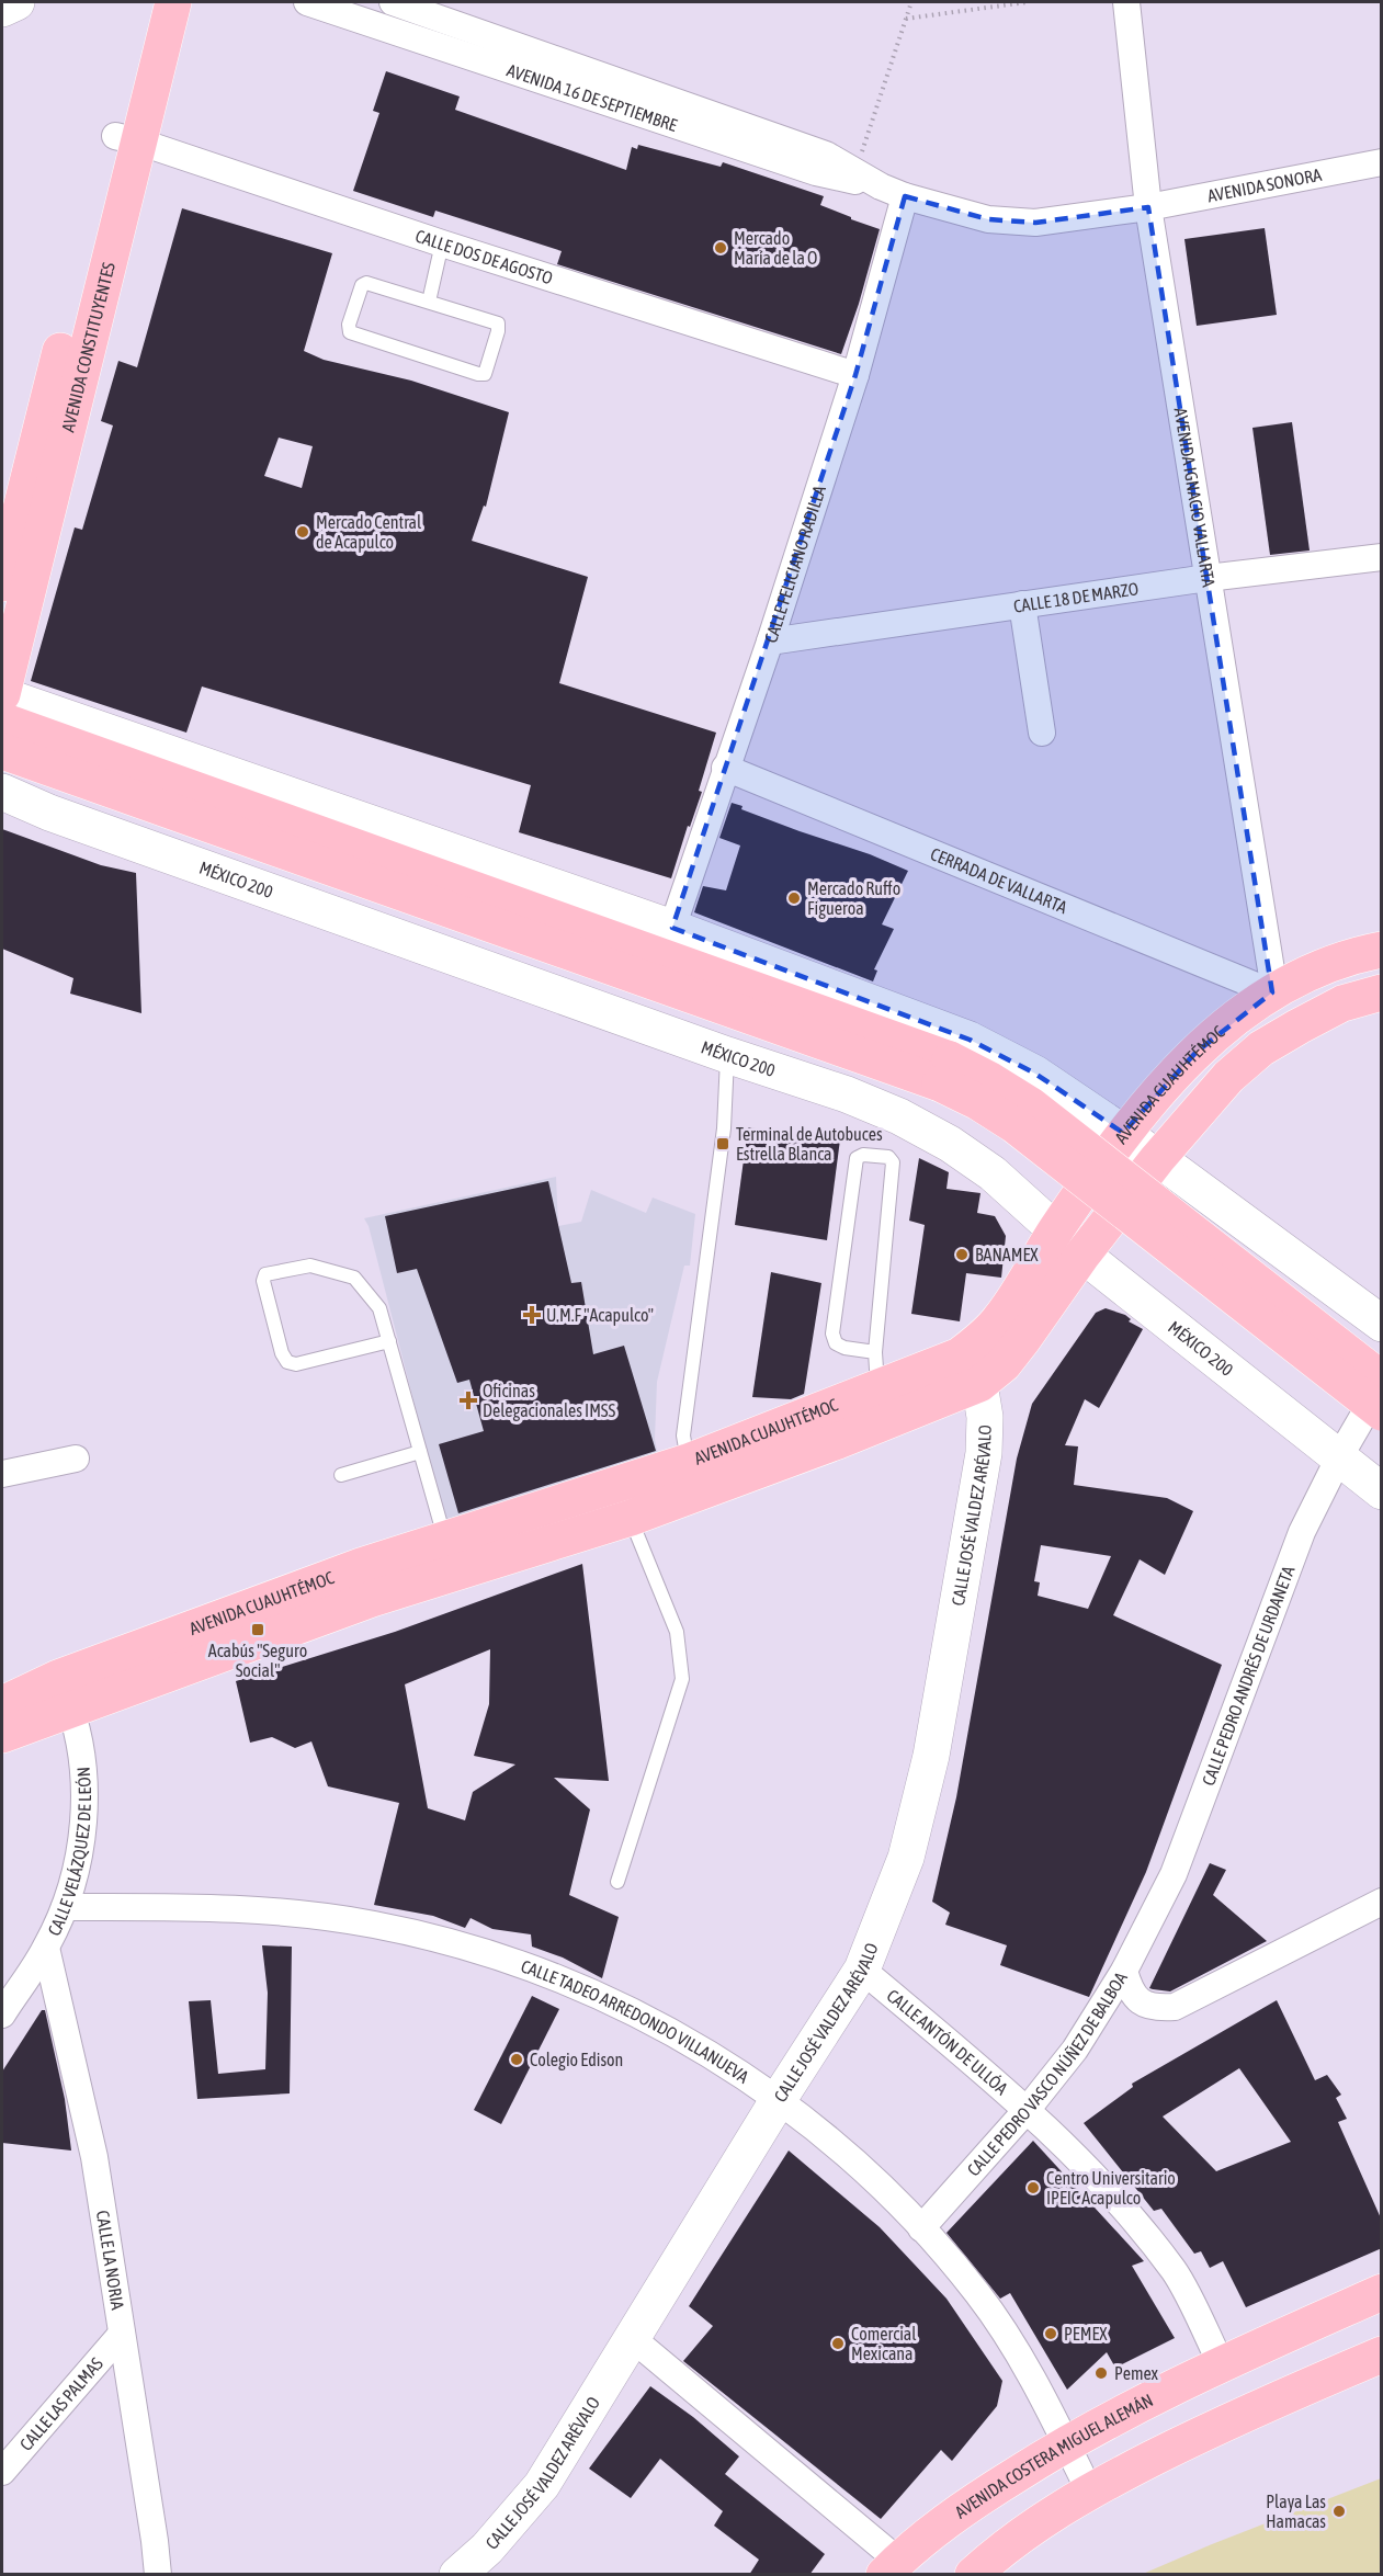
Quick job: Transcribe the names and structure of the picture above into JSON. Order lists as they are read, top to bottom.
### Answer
{
  "streets": {
    "main road": ["AVENIDA CONSTITUYENTES", "AVENIDA CUAUHTÉMOC", "AVENIDA COSTERA MIGUEL ALEMÁN"],
    "street": [
      "AVENIDA 16 DE SEPTIEMBRE",
      "AVENIDA SONORA",
      "CALLE DOS DE AGOSTO",
      "AVENIDA IGNACIO VALLARTA",
      "CALLE FELICIANO RADILLA",
      "CALLE 18 DE MARZO",
      "MÉXICO 200",
      "CERRADA DE VALLARTA",
      "CALLE JOSÉ VALDEZ ARÉVALO",
      "CALLE PEDRO ANDRÉS DE URDANETA",
      "CALLE VELÁZQUEZ DE LEÓN",
      "CALLE TADEO ARREDONDO VILLANUEVA",
      "CALLE ANTÓN DE ULLÓA",
      "CALLE PEDRO VASCO NÚÑEZ DE BALBOA",
      "CALLE LA NORIA",
      "CALLE LAS PALMAS"
    ]
  },
  "crossings": [
    ["AVENIDA 16 DE SEPTIEMBRE", "AVENIDA SONORA"],
    ["AVENIDA 16 DE SEPTIEMBRE", "AVENIDA IGNACIO VALLARTA"],
    ["AVENIDA 16 DE SEPTIEMBRE", "CALLE FELICIANO RADILLA"],
    ["AVENIDA SONORA", "AVENIDA IGNACIO VALLARTA"],
    ["CALLE DOS DE AGOSTO", "AVENIDA CONSTITUYENTES"],
    ["CALLE DOS DE AGOSTO", "CALLE FELICIANO RADILLA"],
    ["AVENIDA IGNACIO VALLARTA", "CALLE 18 DE MARZO"],
    ["AVENIDA IGNACIO VALLARTA", "CERRADA DE VALLARTA"],
    ["AVENIDA IGNACIO VALLARTA", "AVENIDA CUAUHTÉMOC"],
    ["CALLE FELICIANO RADILLA", "CALLE 18 DE MARZO"],
    ["CALLE FELICIANO RADILLA", "CERRADA DE VALLARTA"],
    ["MÉXICO 200", "AVENIDA CUAUHTÉMOC"],
    ["MÉXICO 200", "CALLE PEDRO ANDRÉS DE URDANETA"],
    ["CERRADA DE VALLARTA", "AVENIDA CUAUHTÉMOC"],
    ["AVENIDA CUAUHTÉMOC", "CALLE JOSÉ VALDEZ ARÉVALO"],
    ["AVENIDA CUAUHTÉMOC", "CALLE VELÁZQUEZ DE LEÓN"],
    ["CALLE JOSÉ VALDEZ ARÉVALO", "CALLE TADEO ARREDONDO VILLANUEVA"],
    ["CALLE JOSÉ VALDEZ ARÉVALO", "CALLE ANTÓN DE ULLÓA"],
    ["CALLE PEDRO ANDRÉS DE URDANETA", "CALLE PEDRO VASCO NÚÑEZ DE BALBOA"],
    ["CALLE VELÁZQUEZ DE LEÓN", "CALLE TADEO ARREDONDO VILLANUEVA"],
    ["CALLE VELÁZQUEZ DE LEÓN", "CALLE LA NORIA"],
    ["CALLE TADEO ARREDONDO VILLANUEVA", "CALLE PEDRO VASCO NÚÑEZ DE BALBOA"],
    ["CALLE TADEO ARREDONDO VILLANUEVA", "AVENIDA COSTERA MIGUEL ALEMÁN"],
    ["CALLE ANTÓN DE ULLÓA", "CALLE PEDRO VASCO NÚÑEZ DE BALBOA"],
    ["CALLE ANTÓN DE ULLÓA", "AVENIDA COSTERA MIGUEL ALEMÁN"],
    ["CALLE LA NORIA", "CALLE LAS PALMAS"]
  ],
  "places": {
    "other": [
      "Mercado María de la O",
      "Mercado Central de Acapulco",
      "Mercado Ruffo Figueroa",
      "BANAMEX",
      "Colegio Edison",
      "Centro Universitario IPEIC Acapulco",
      "PEMEX",
      "Comercial Mexicana",
      "Pemex",
      "Playa Las Hamacas"
    ],
    "transit": ["Terminal de Autobuces Estrella Blanca", "Acabús \"Seguro Social\""],
    "health": ["U.M.F \"Acapulco\"", "Oficinas Delegacionales IMSS"]
  }
}
